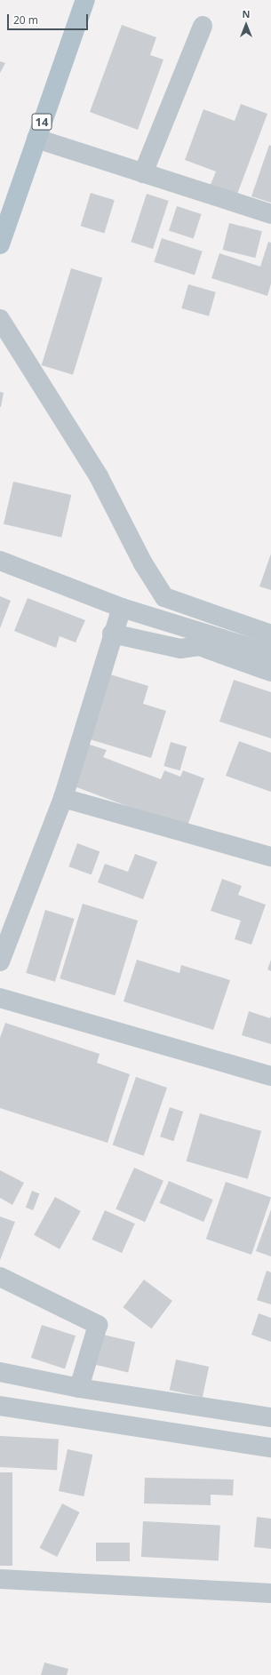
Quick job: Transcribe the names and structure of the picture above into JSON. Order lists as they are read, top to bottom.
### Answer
{
  "streets": {
    "main road": ["14"]
  },
  "scale_bar": "20 m",
  "north": "top"
}
